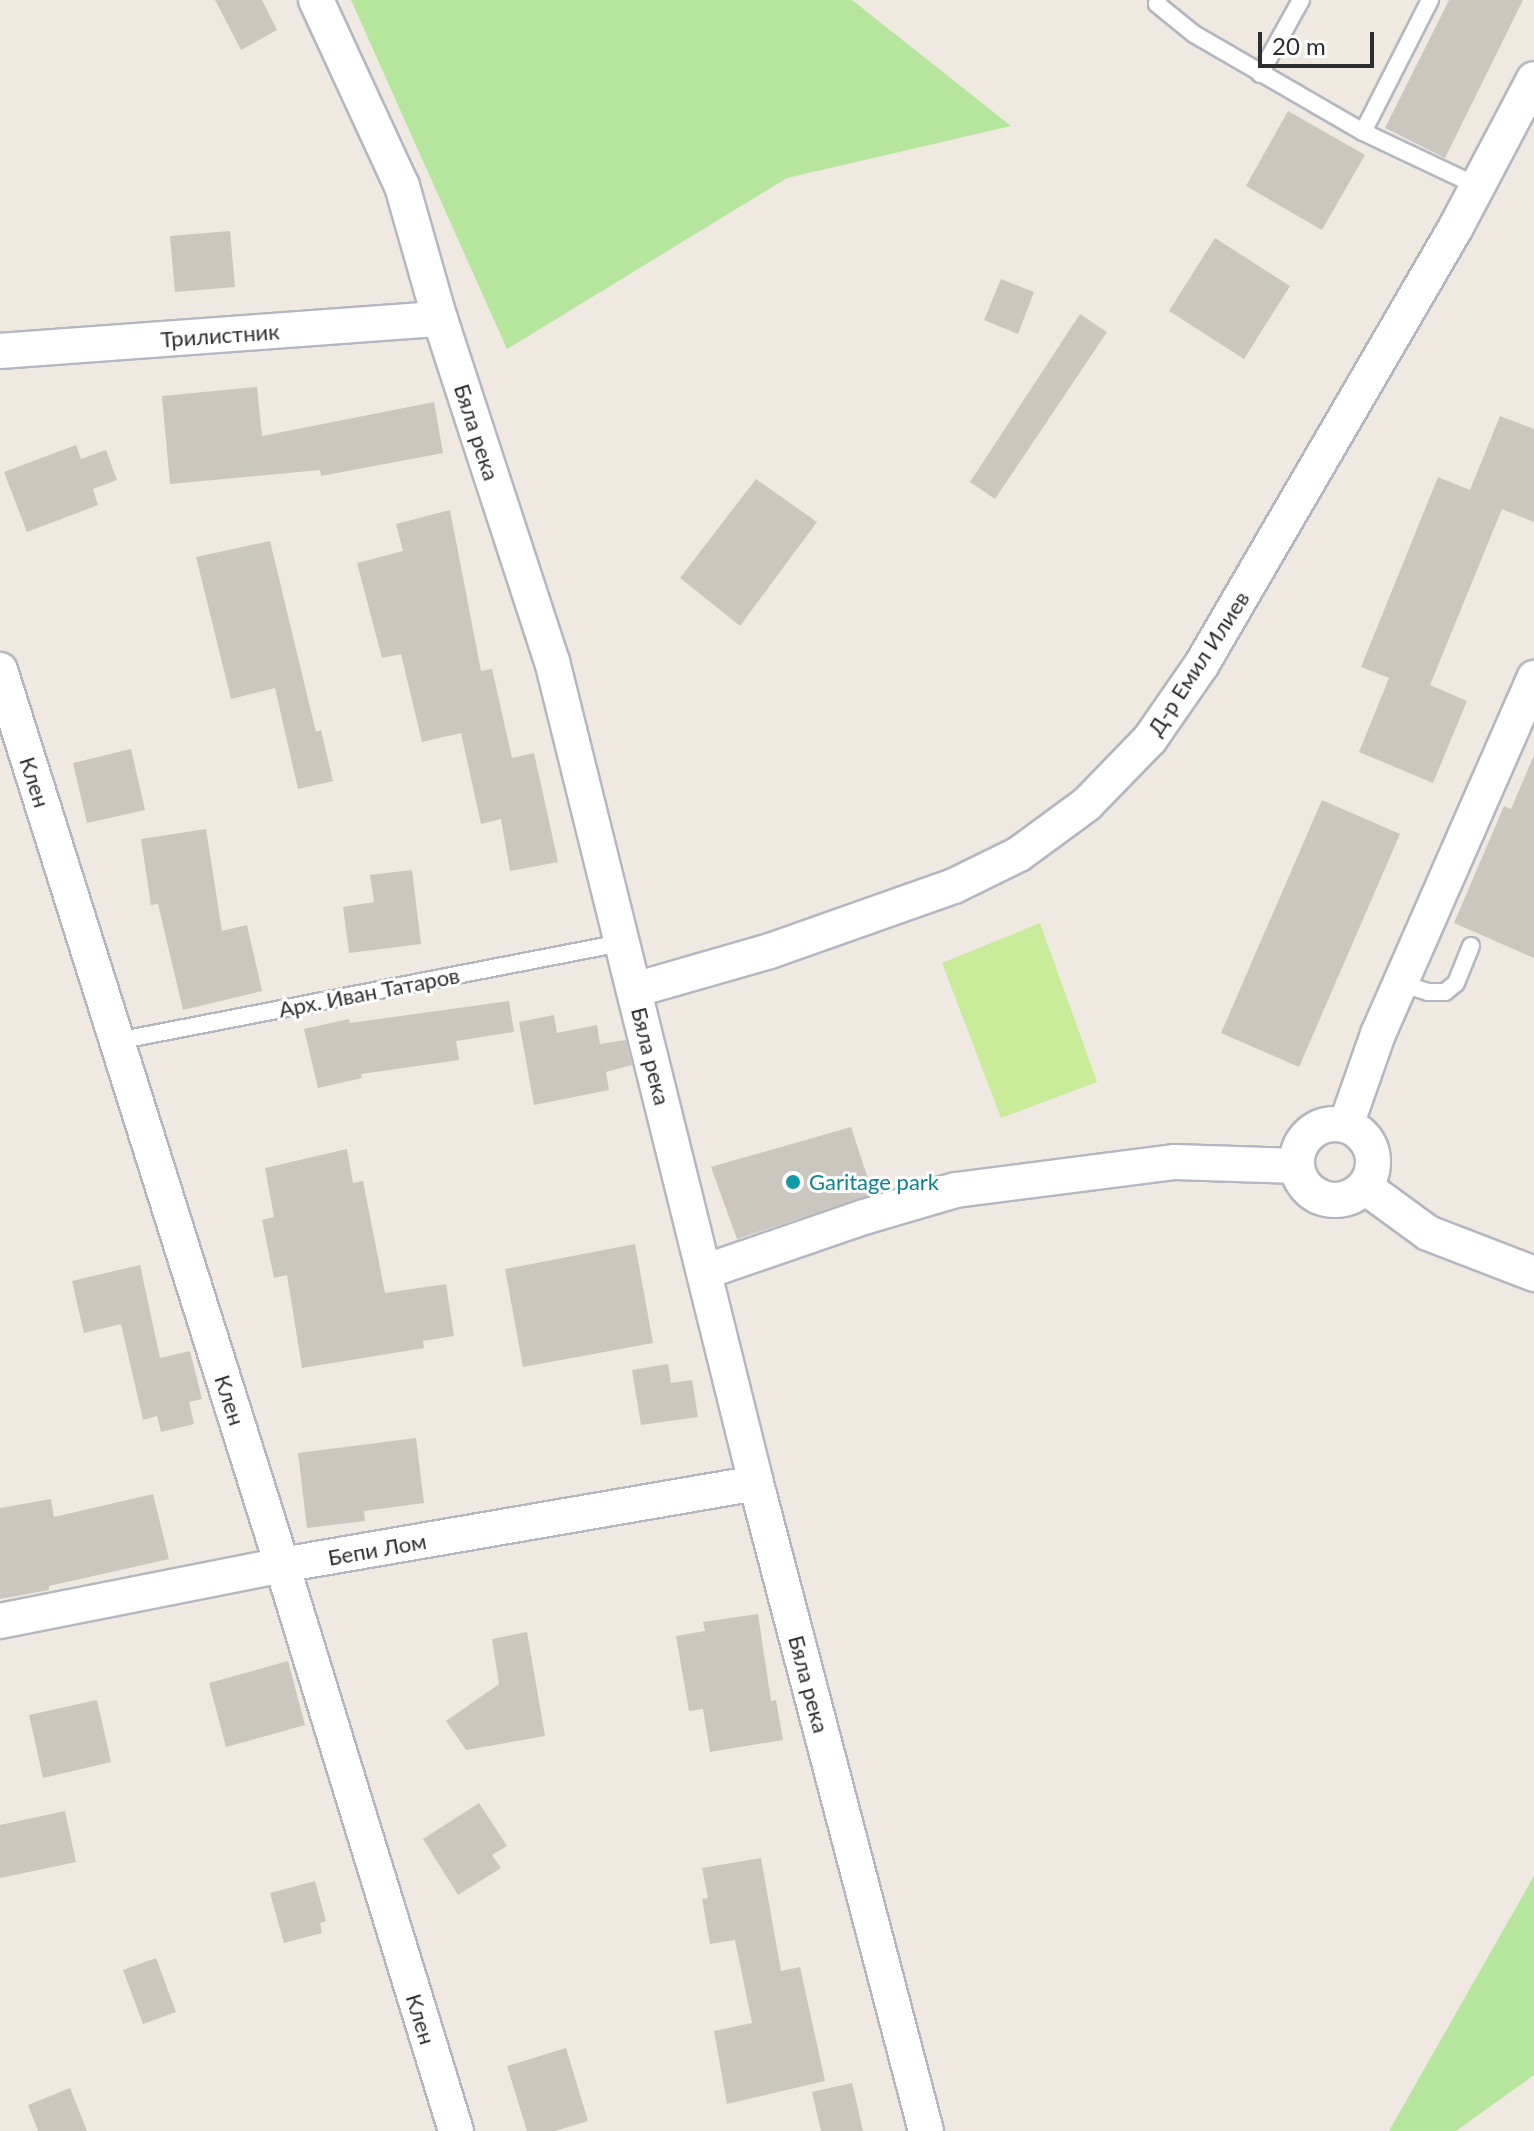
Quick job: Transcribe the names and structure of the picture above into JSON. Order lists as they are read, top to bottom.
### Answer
{
  "streets": {
    "street": [
      "Трилистник",
      "Бяла река",
      "Д-р Емил Илиев",
      "Клен",
      "Бепи Лом"
    ],
    "lane": ["Арх. Иван Татаров"]
  },
  "crossings": [
    ["Трилистник", "Бяла река"],
    ["Бяла река", "Д-р Емил Илиев"],
    ["Бяла река", "Арх. Иван Татаров"],
    ["Бяла река", "Бепи Лом"],
    ["Клен", "Арх. Иван Татаров"],
    ["Клен", "Бепи Лом"]
  ],
  "places": ["Garitage park"],
  "scale_bar": "20 m"
}
